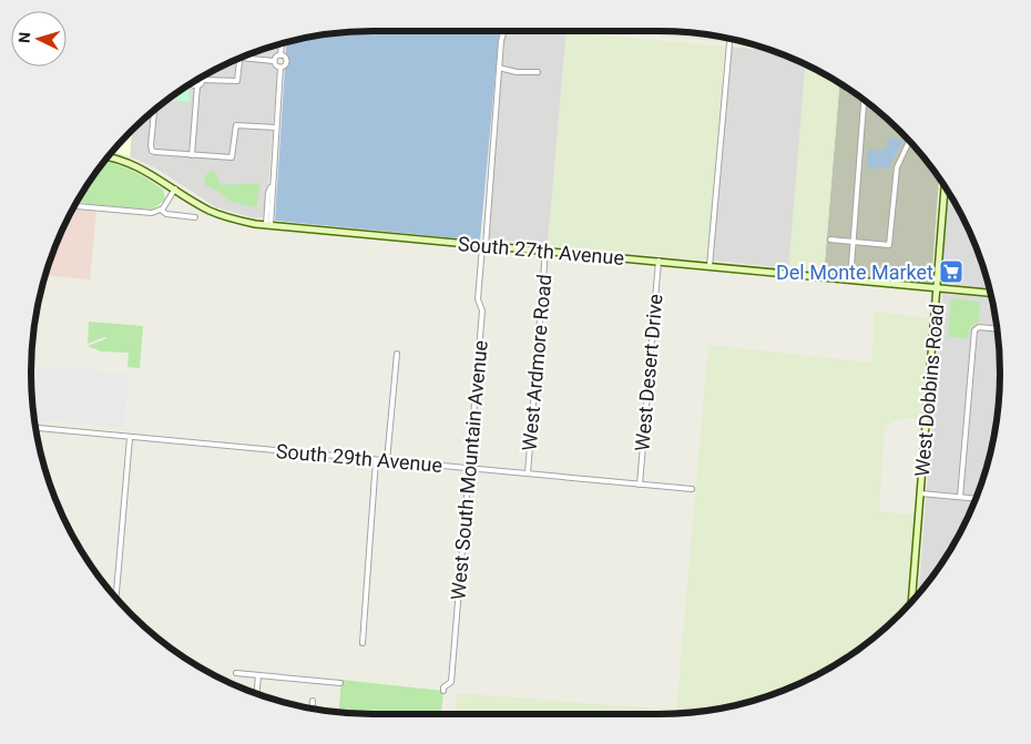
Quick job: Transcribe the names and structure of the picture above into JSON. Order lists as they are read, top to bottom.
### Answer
{
  "streets": {
    "street": [
      "South 27th Avenue",
      "West Ardmore Road",
      "West Desert Drive",
      "West Dobbins Road",
      "South 29th Avenue",
      "West South Mountain Avenue"
    ]
  },
  "crossings": [
    ["South 27th Avenue", "West Ardmore Road"],
    ["South 27th Avenue", "West Desert Drive"],
    ["South 27th Avenue", "West Dobbins Road"],
    ["South 27th Avenue", "West South Mountain Avenue"],
    ["West Ardmore Road", "South 29th Avenue"],
    ["West Desert Drive", "South 29th Avenue"],
    ["South 29th Avenue", "West South Mountain Avenue"]
  ],
  "places": {
    "supermarket": ["Del Monte Market"]
  },
  "north": "left"
}
